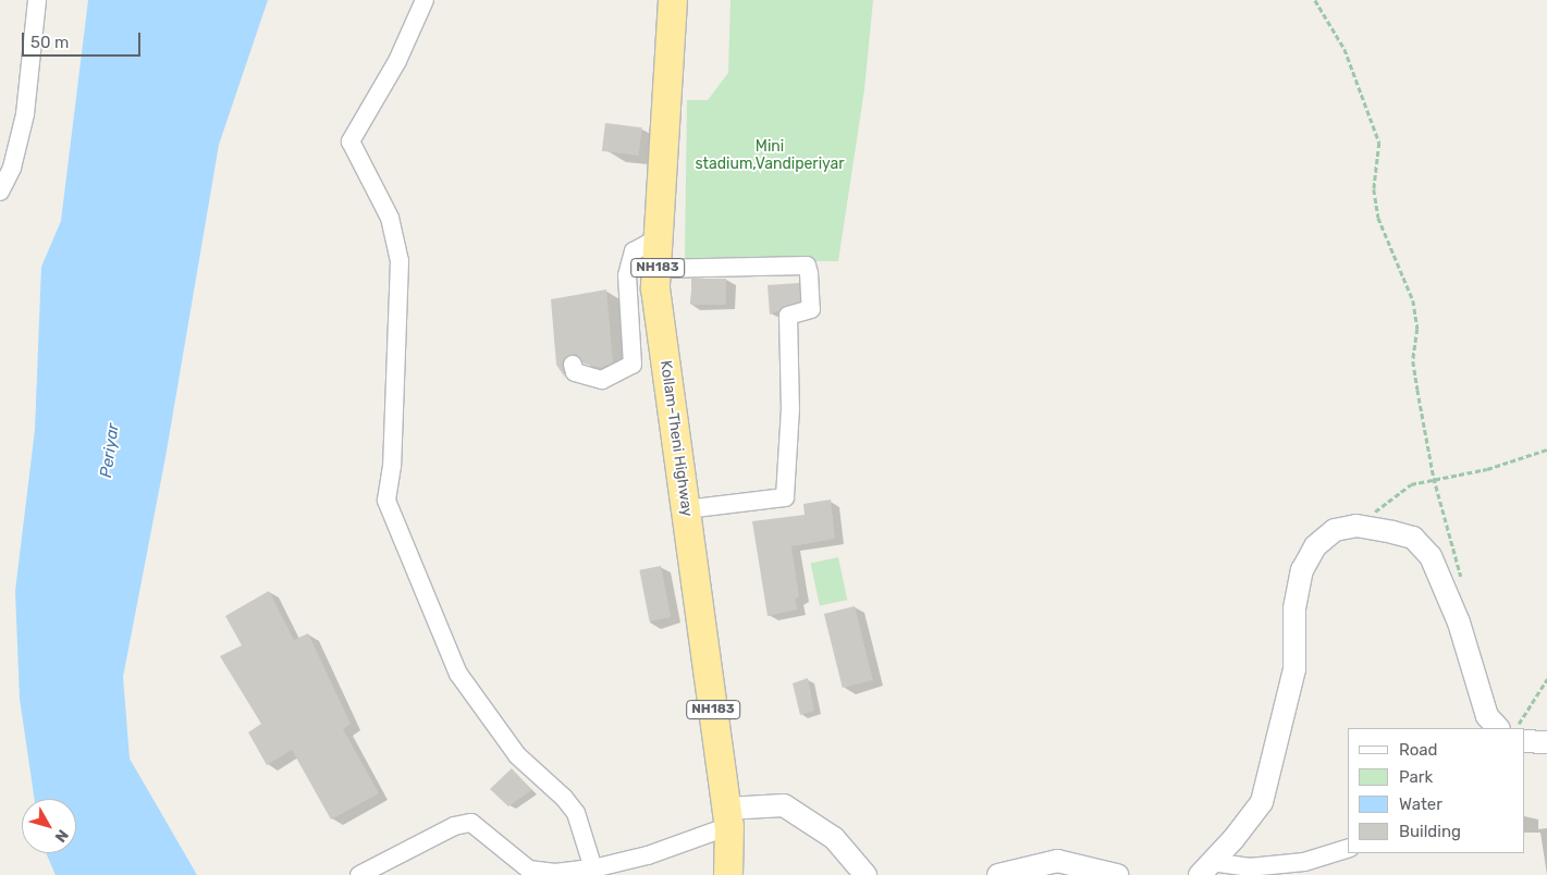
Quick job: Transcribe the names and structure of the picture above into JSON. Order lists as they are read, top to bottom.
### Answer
{
  "streets": {
    "highway": ["NH183", "Kollam-Theni Highway"]
  },
  "water": ["Periyar"],
  "parks": ["Mini stadium,Vandiperiyar"],
  "legend": [
    "Road",
    "Park",
    "Water",
    "Building"
  ],
  "scale_bar": "50 m",
  "north": "bottom right"
}
